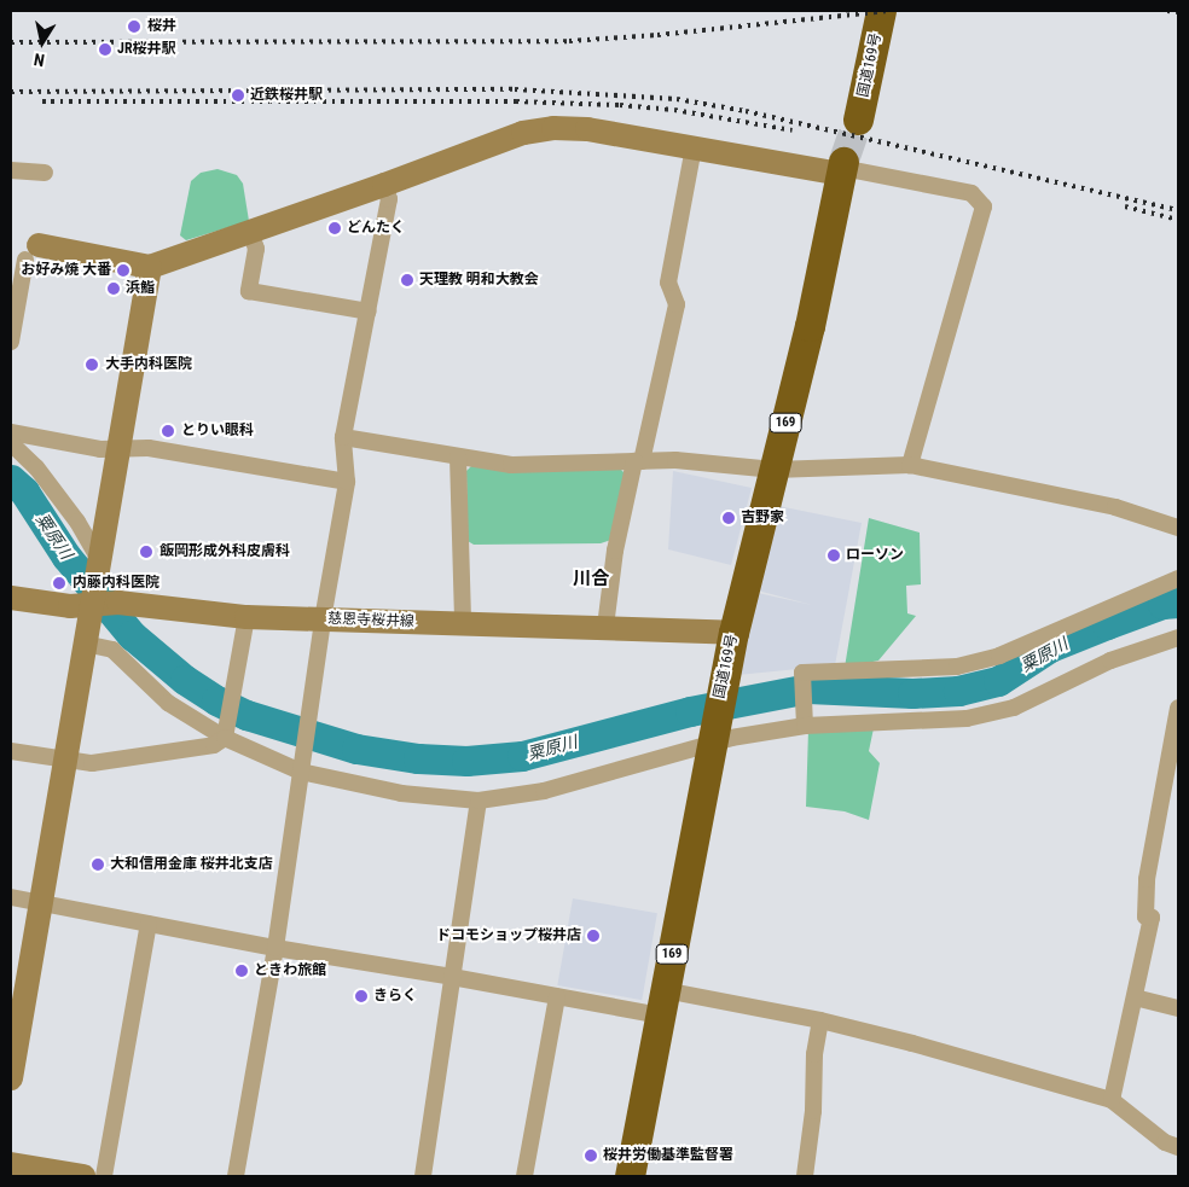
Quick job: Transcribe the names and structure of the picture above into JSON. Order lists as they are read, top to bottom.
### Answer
{
  "streets": {
    "highway": ["国道169号", "169"],
    "street": ["慈恩寺桜井線"]
  },
  "crossings": [
    ["国道169号", "慈恩寺桜井線"]
  ],
  "districts": ["川合"],
  "water": ["粟原川"],
  "places": [
    "桜井",
    "JR桜井駅",
    "近鉄桜井駅",
    "どんたく",
    "お好み焼 大番",
    "天理教 明和大教会",
    "浜鮨",
    "大手内科医院",
    "とりい眼科",
    "吉野家",
    "飯岡形成外科皮膚科",
    "ローソン",
    "内藤内科医院",
    "大和信用金庫 桜井北支店",
    "ドコモショップ桜井店",
    "ときわ旅館",
    "きらく",
    "桜井労働基準監督署"
  ],
  "north": "bottom"
}
